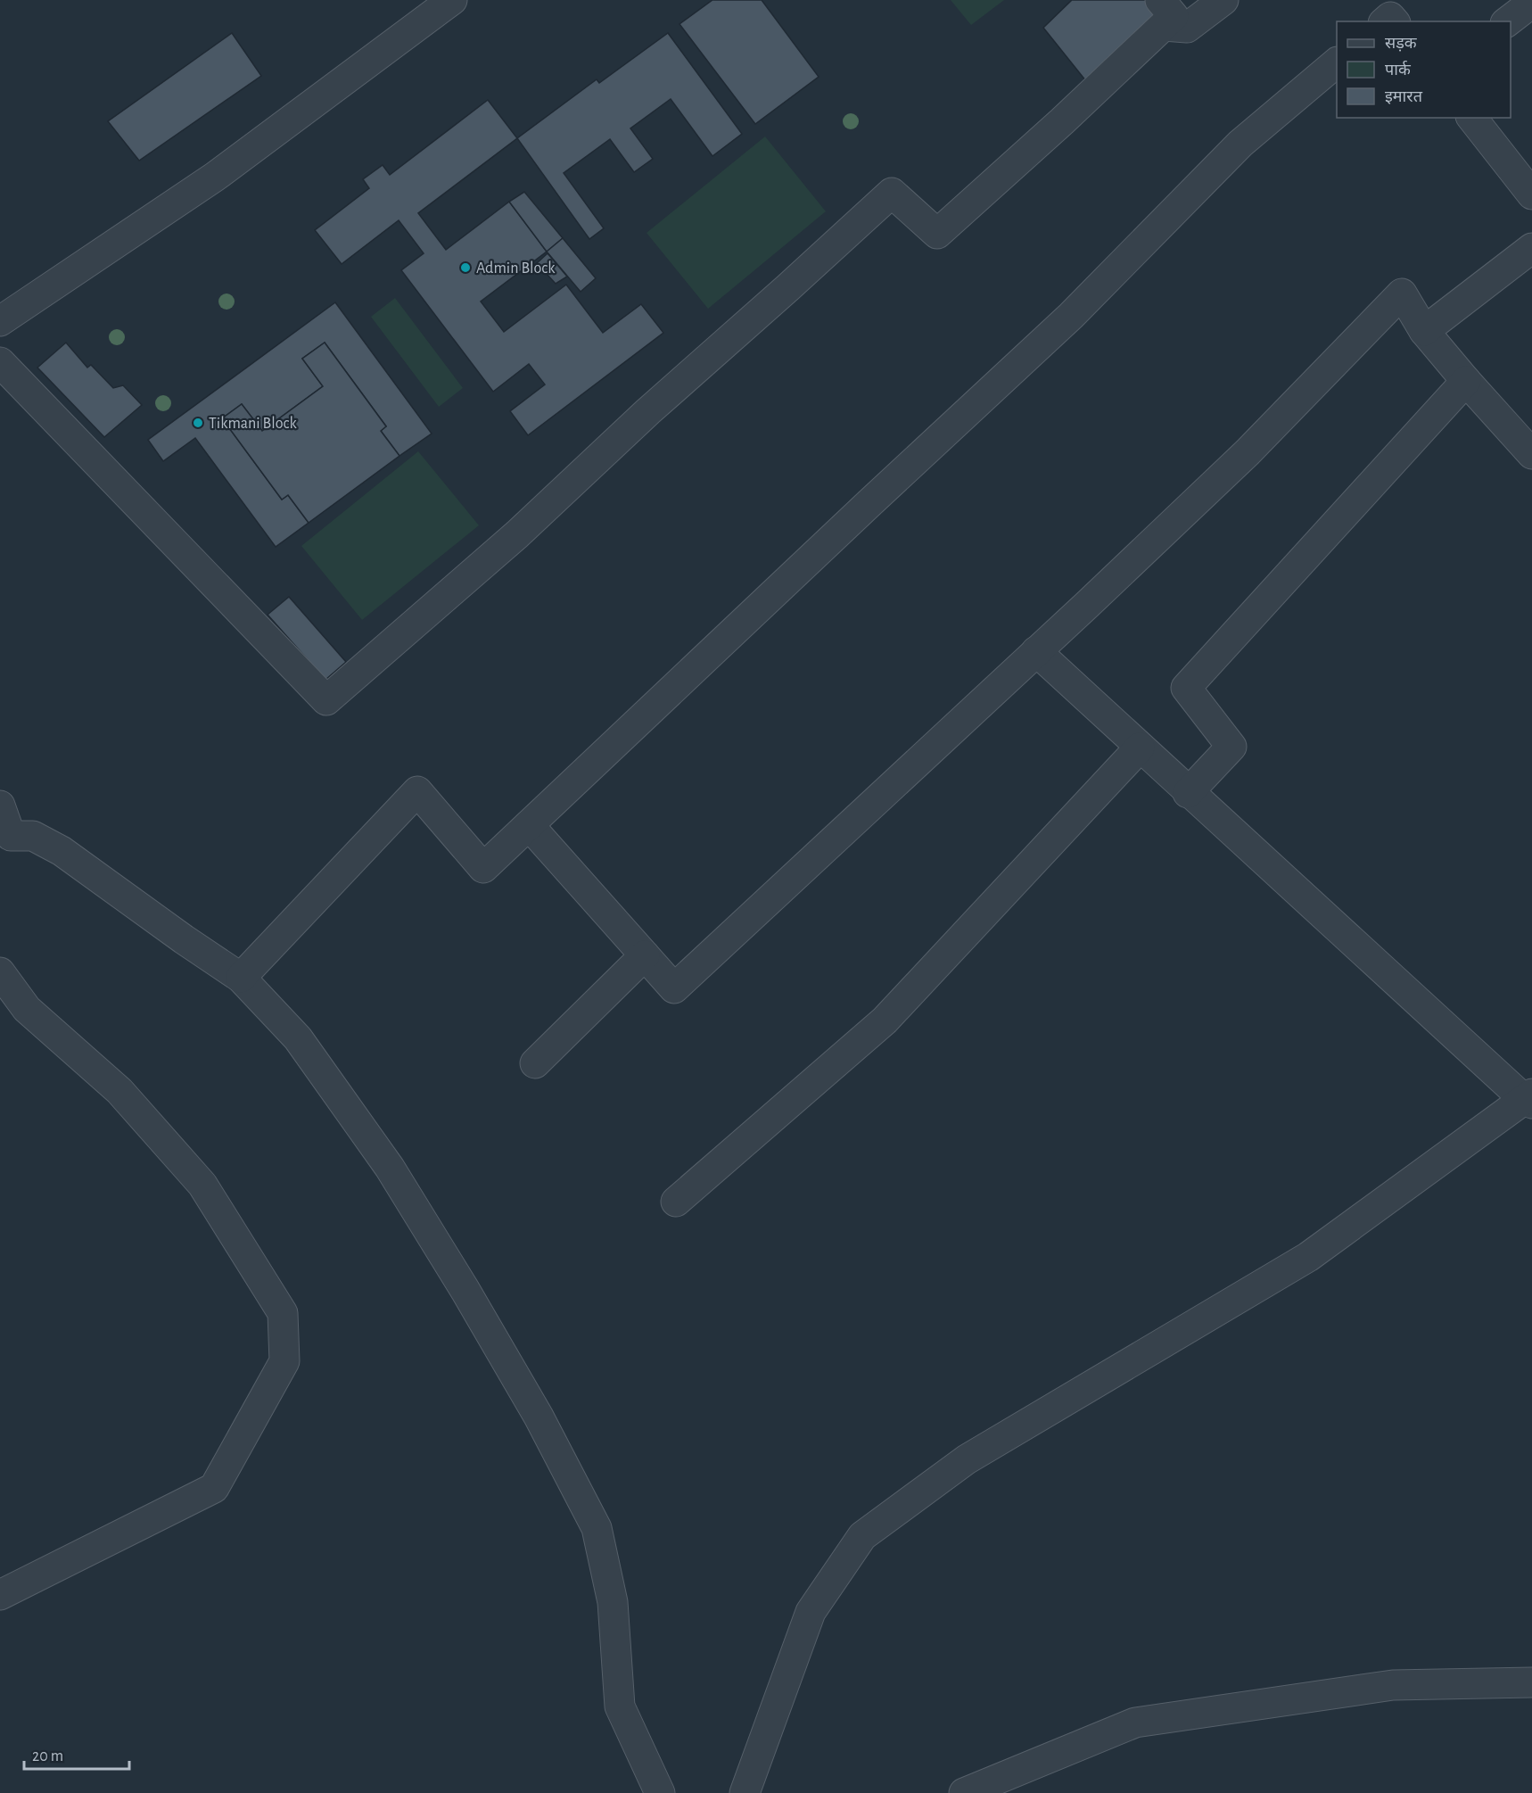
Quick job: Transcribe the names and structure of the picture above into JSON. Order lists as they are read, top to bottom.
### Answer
{
  "places": ["Admin Block", "Tikmani Block"],
  "legend": ["सड़क", "पार्क", "इमारत"],
  "scale_bar": "20 m"
}
